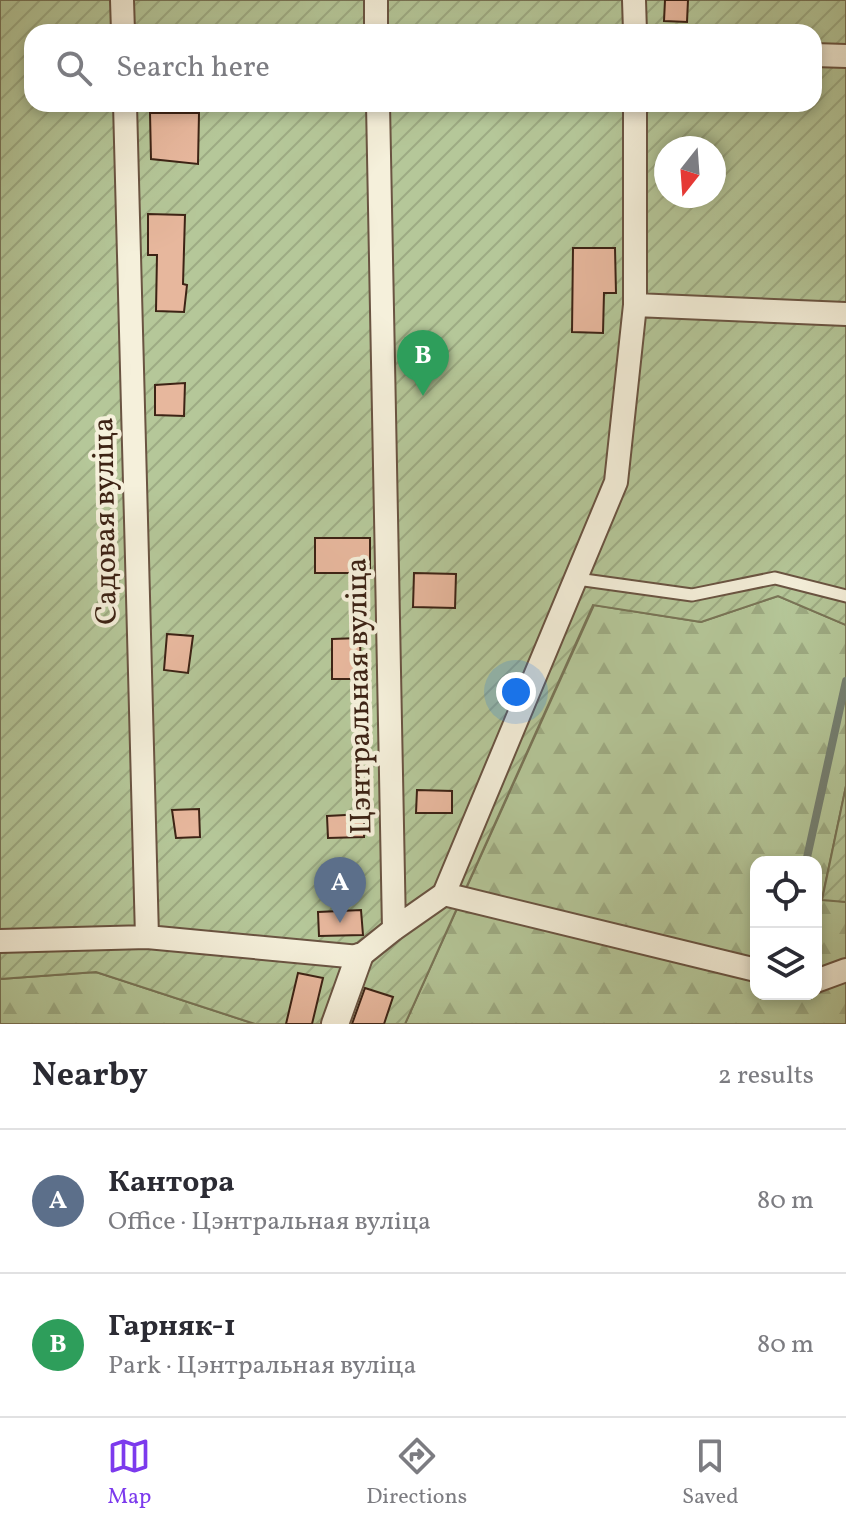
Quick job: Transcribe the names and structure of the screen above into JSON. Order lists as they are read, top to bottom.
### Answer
{
  "streets": {
    "street": ["Садовая вуліца", "Цэнтральная вуліца"]
  },
  "north": "bottom",
  "page": {
    "search": "Search here",
    "pins": ["B", "A"],
    "heading": ["Nearby", "2 results"],
    "list": [
      {
        "mark": "A",
        "name": "Кантора",
        "note": "Office · Цэнтральная вуліца",
        "value": "80 m"
      },
      {
        "mark": "B",
        "name": "Гарняк-1",
        "note": "Park · Цэнтральная вуліца",
        "value": "80 m"
      }
    ],
    "nav": ["Map", "Directions", "Saved"]
  }
}
